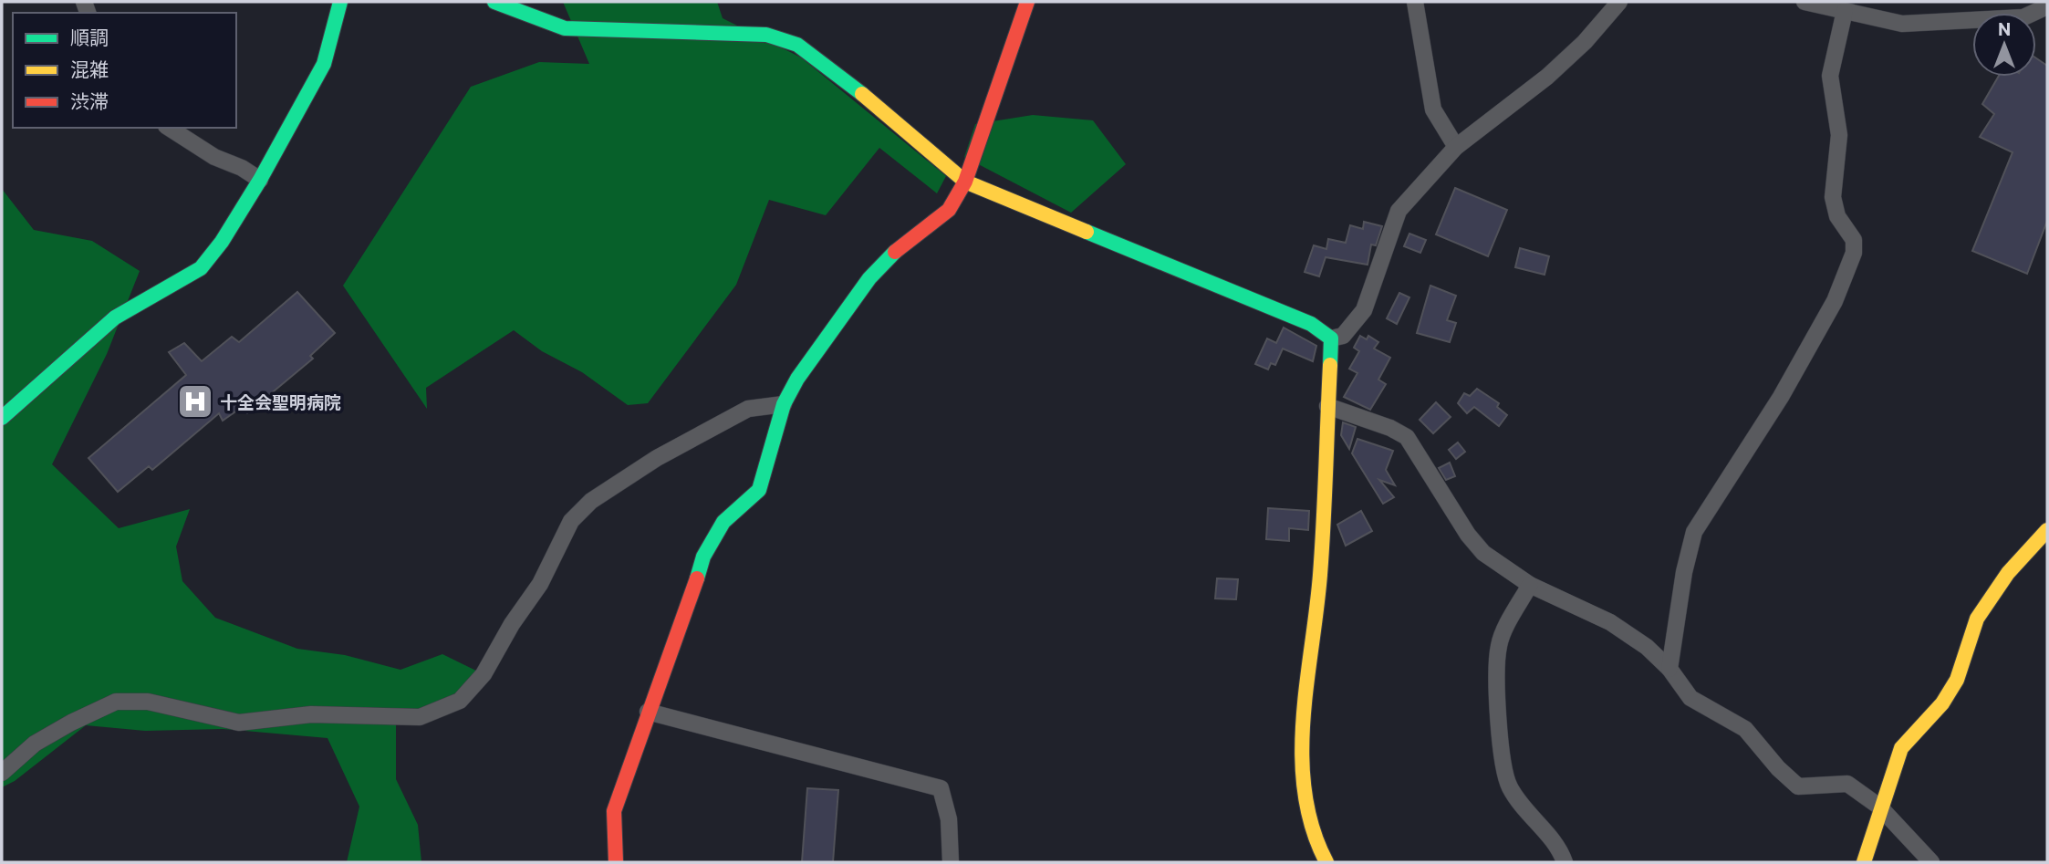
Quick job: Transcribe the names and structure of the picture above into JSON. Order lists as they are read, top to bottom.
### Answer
{
  "places": {
    "hospital": ["十全会聖明病院"]
  },
  "legend": ["順調", "混雑", "渋滞"],
  "north": "top"
}
